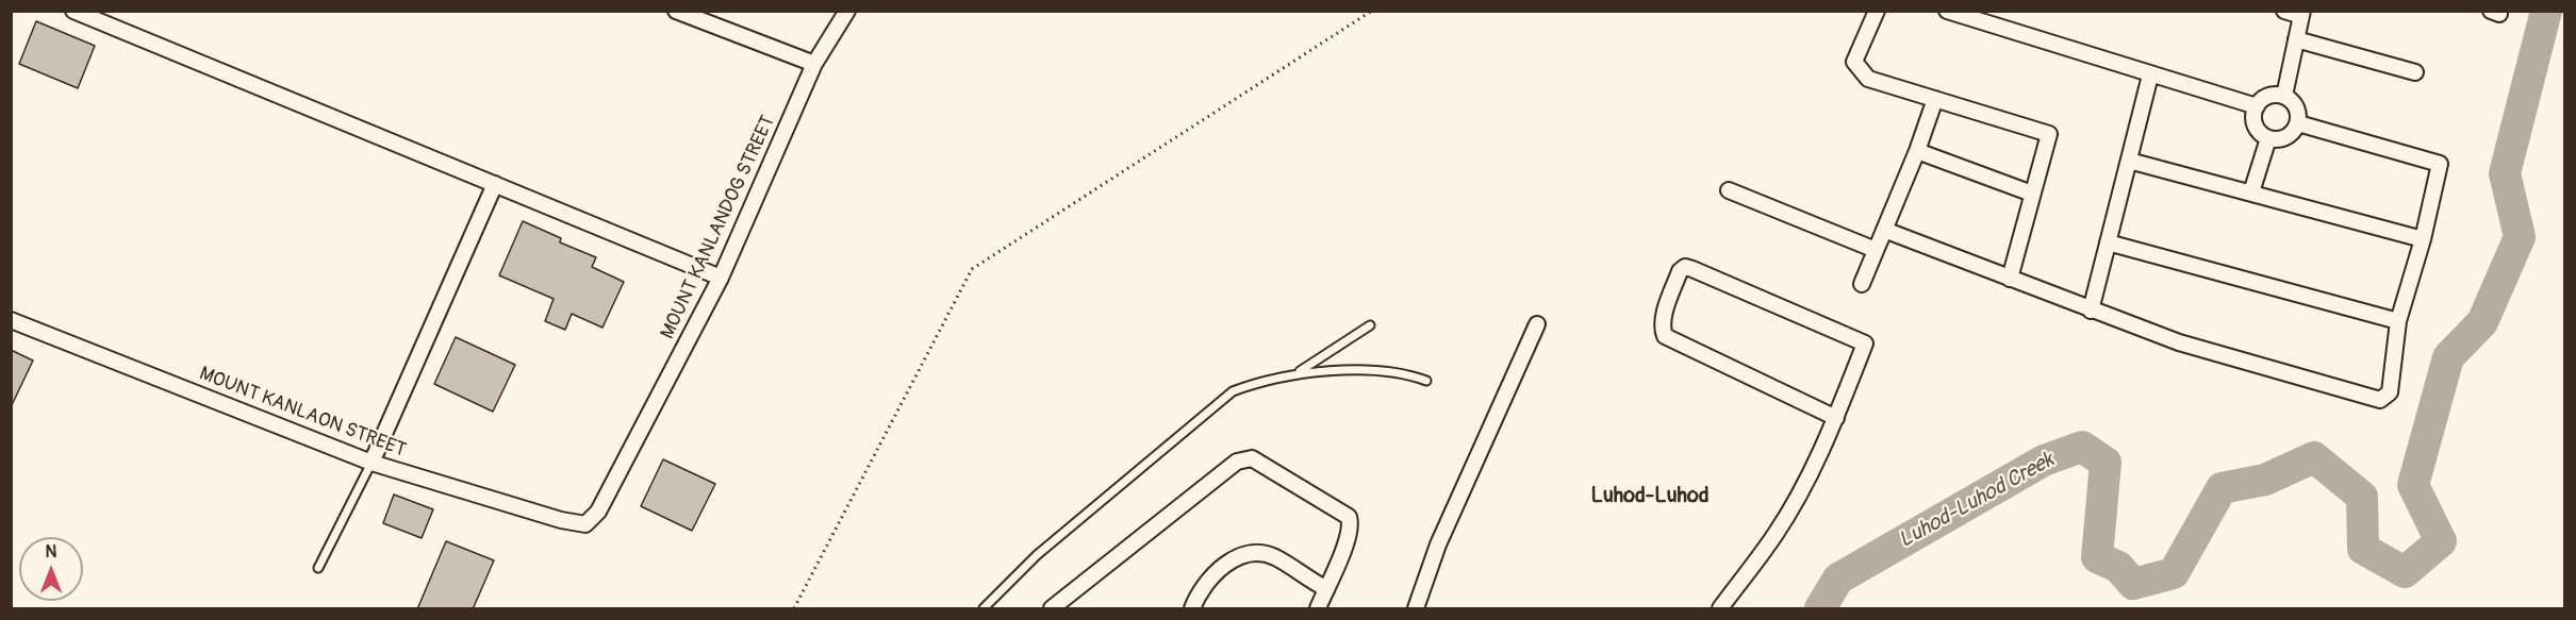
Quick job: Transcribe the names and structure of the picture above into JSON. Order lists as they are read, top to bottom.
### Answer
{
  "streets": {
    "street": ["MOUNT KANLANDOG STREET", "MOUNT KANLAON STREET"]
  },
  "crossings": [
    ["MOUNT KANLANDOG STREET", "MOUNT KANLAON STREET"]
  ],
  "districts": ["Luhod-Luhod"],
  "water": ["Luhod-Luhod Creek"],
  "north": "top"
}
